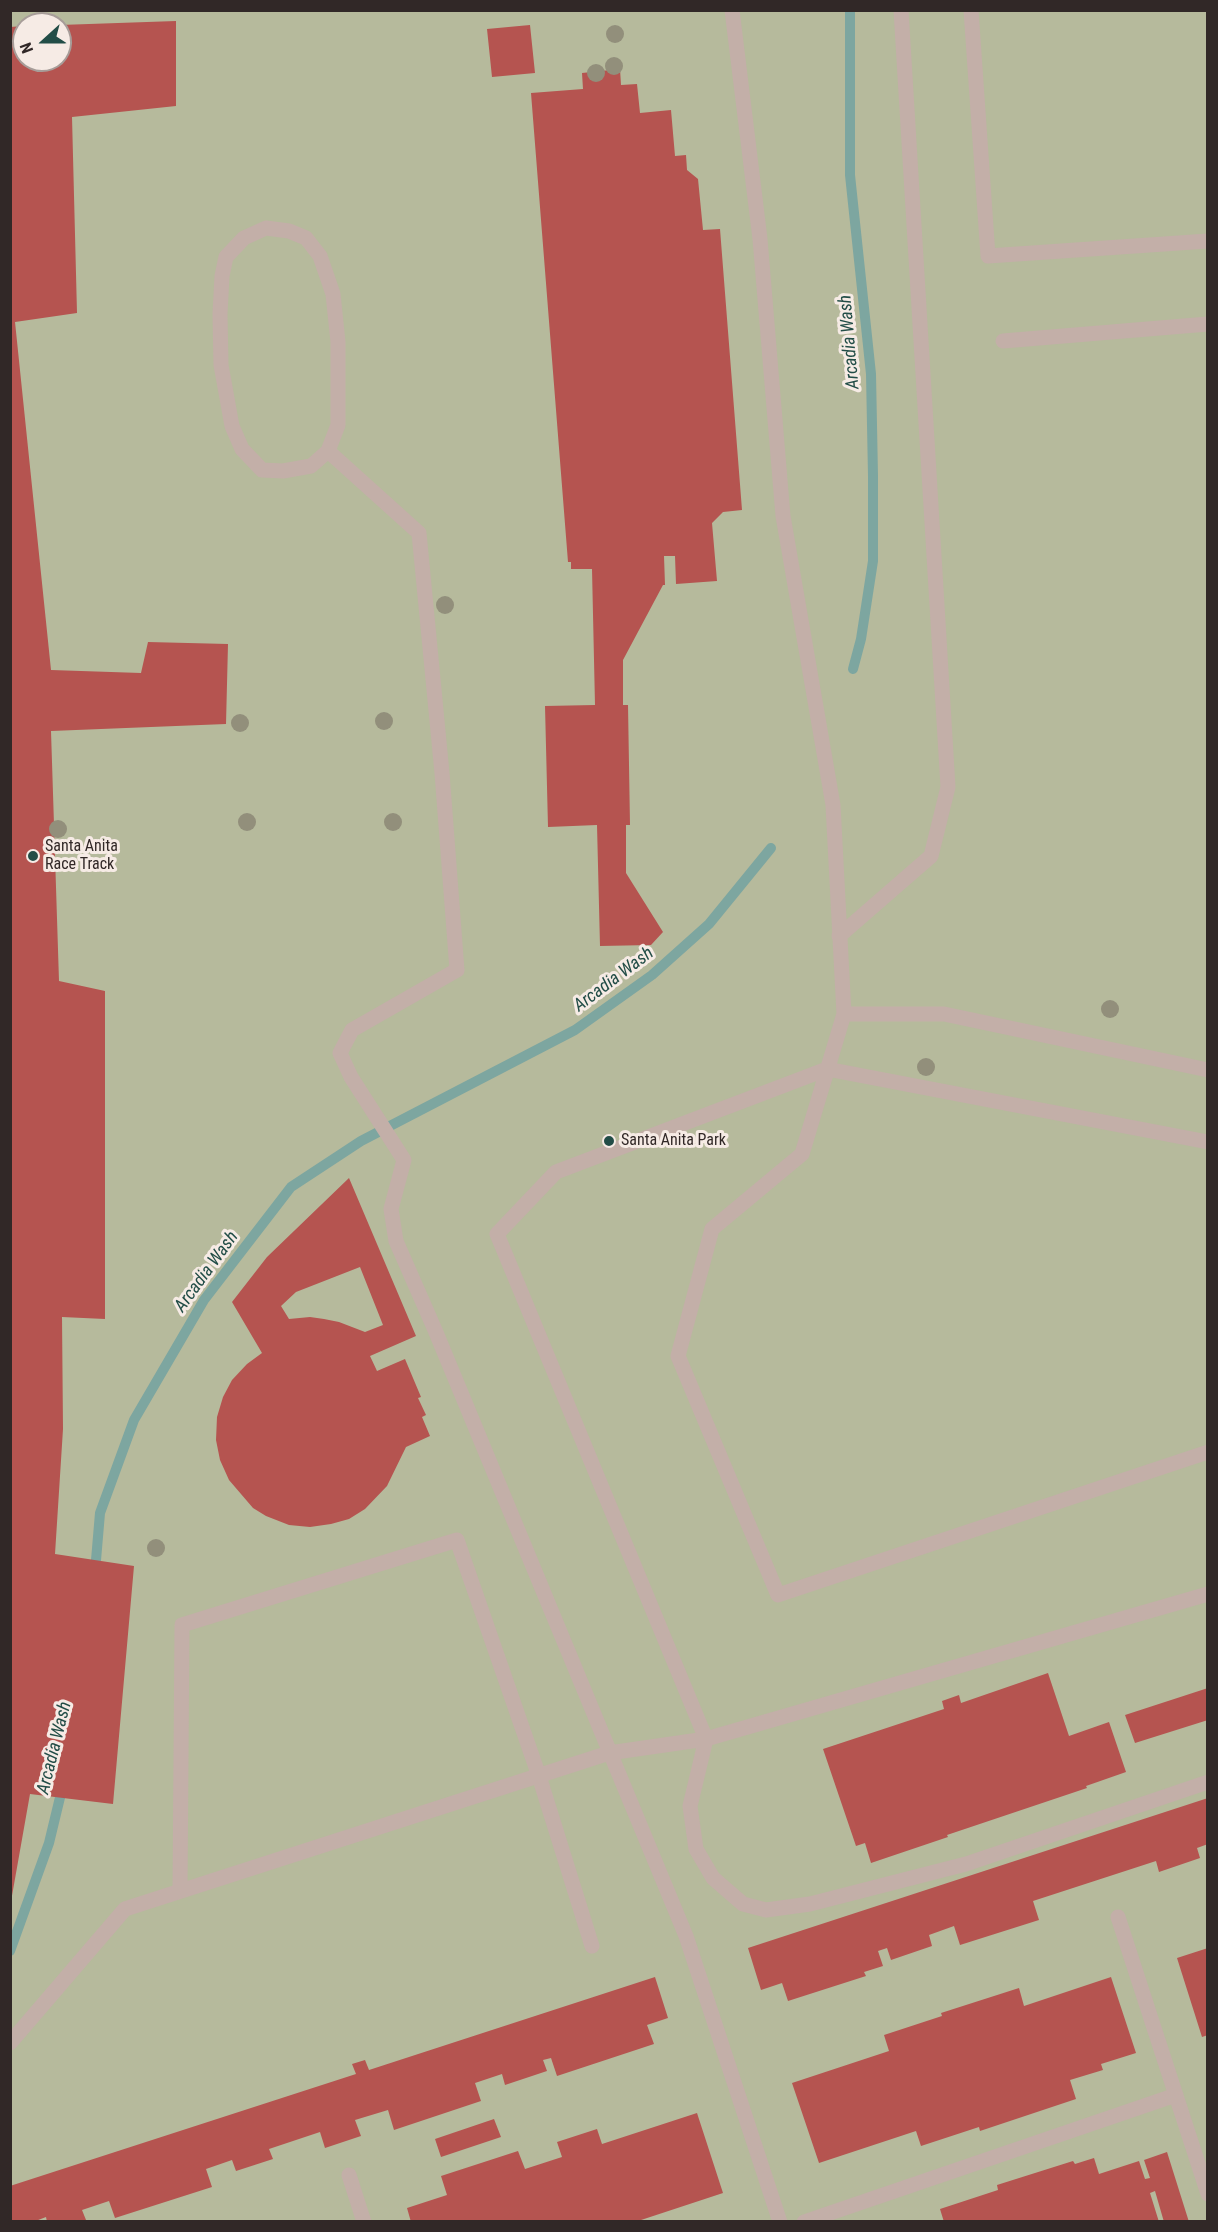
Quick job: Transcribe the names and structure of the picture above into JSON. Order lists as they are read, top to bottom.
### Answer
{
  "water": ["Arcadia Wash"],
  "places": ["Santa Anita Race Track", "Santa Anita Park"],
  "north": "left"
}
